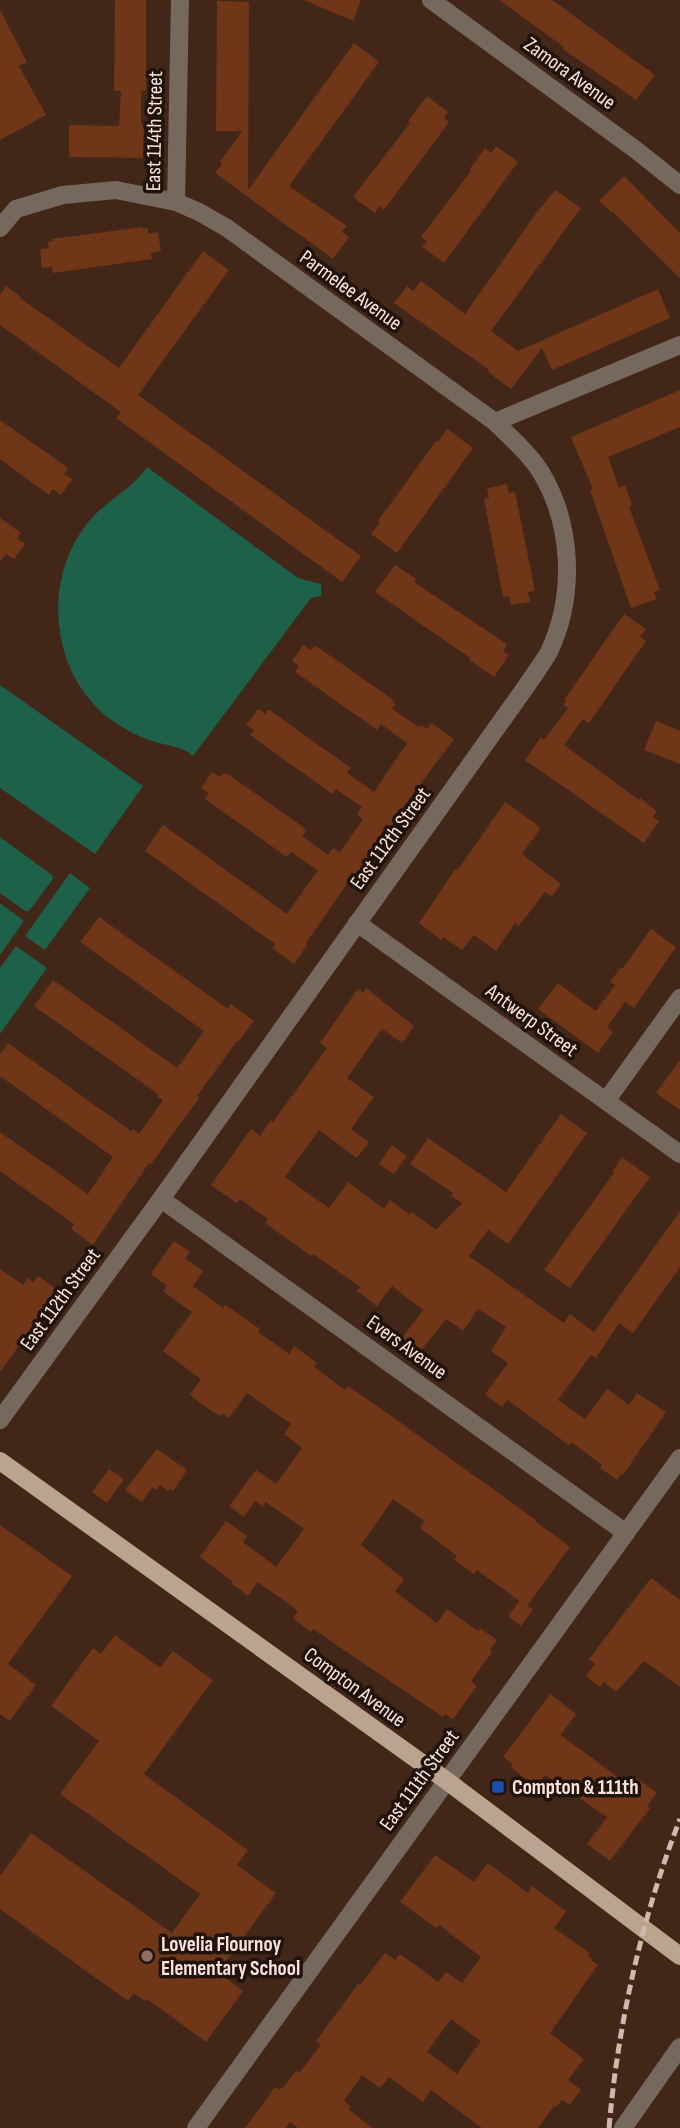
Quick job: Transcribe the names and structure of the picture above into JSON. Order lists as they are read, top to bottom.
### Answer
{
  "streets": {
    "main road": ["Compton Avenue"],
    "street": [
      "Zamora Avenue",
      "East 114th Street",
      "Parmelee Avenue",
      "East 112th Street",
      "Antwerp Street",
      "Evers Avenue",
      "East 111th Street"
    ]
  },
  "crossings": [
    ["East 114th Street", "Parmelee Avenue"],
    ["Parmelee Avenue", "East 112th Street"],
    ["East 112th Street", "Antwerp Street"],
    ["East 112th Street", "Evers Avenue"],
    ["Evers Avenue", "East 111th Street"],
    ["Compton Avenue", "East 111th Street"]
  ],
  "places": {
    "transit": ["Compton & 111th"],
    "other": ["Lovelia Flournoy Elementary School"]
  }
}
